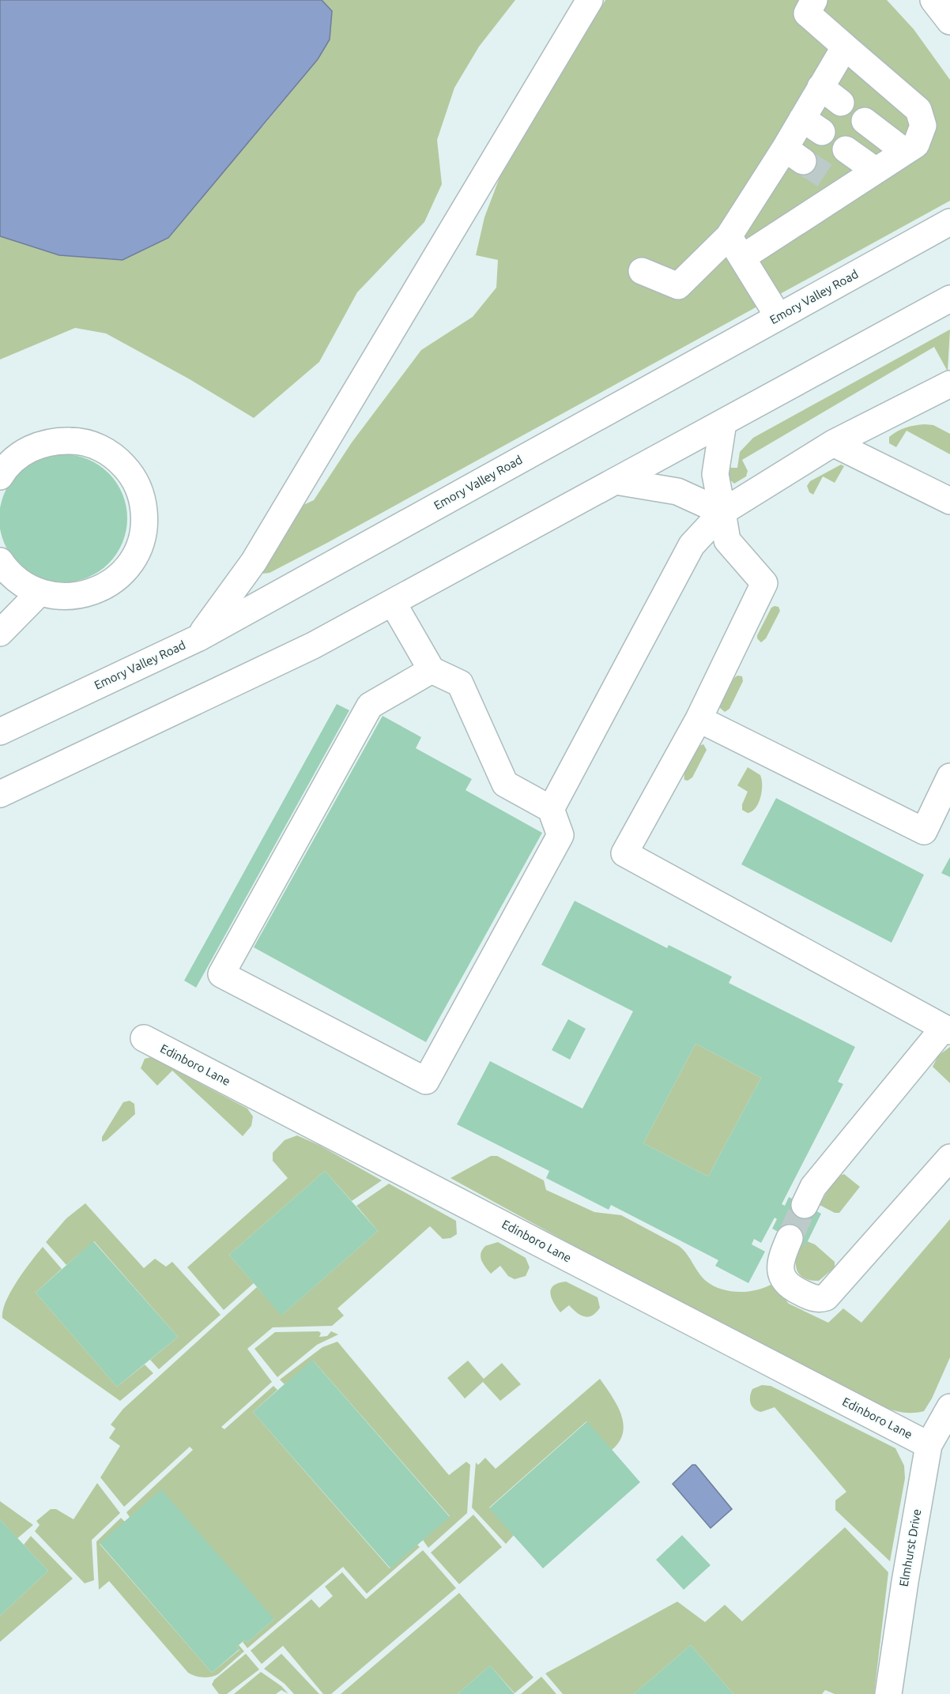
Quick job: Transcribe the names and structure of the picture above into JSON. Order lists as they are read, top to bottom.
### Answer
{
  "streets": {
    "main road": ["Emory Valley Road", "Edinboro Lane", "Elmhurst Drive"]
  },
  "crossings": [
    ["Edinboro Lane", "Elmhurst Drive"]
  ]
}
